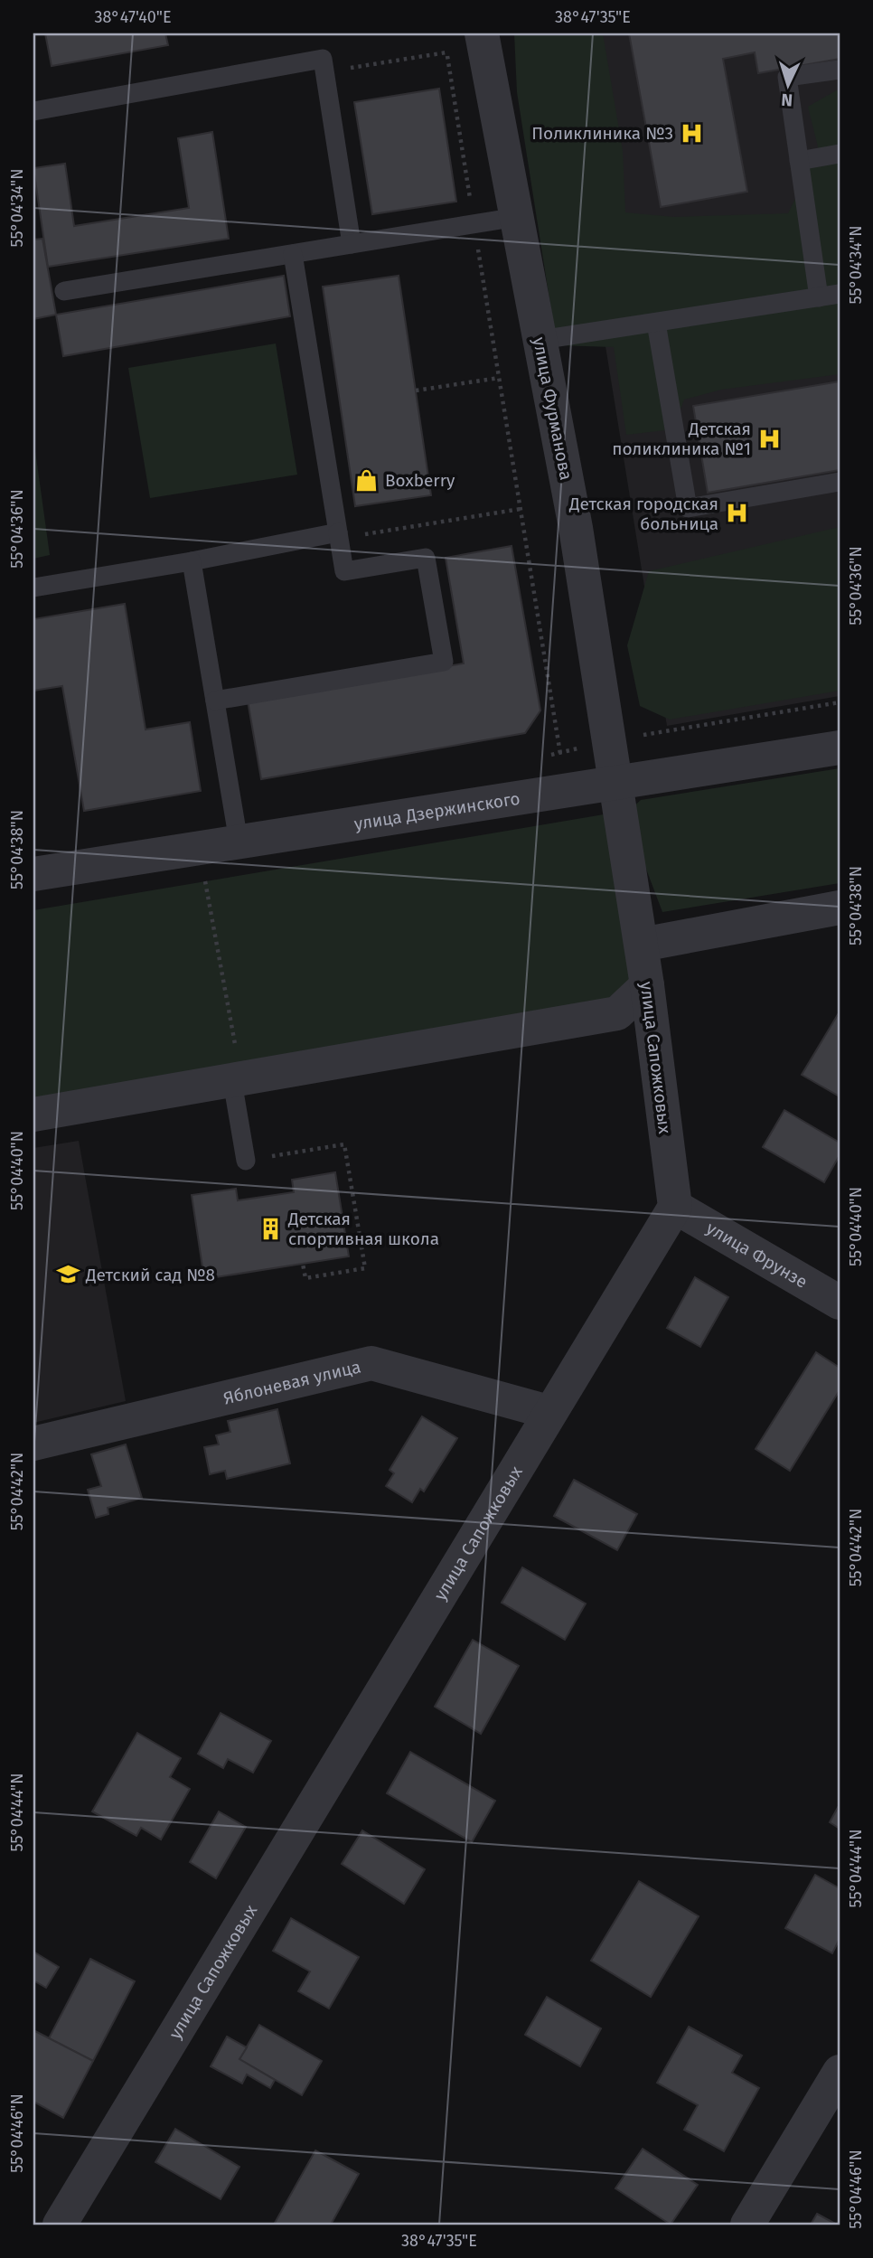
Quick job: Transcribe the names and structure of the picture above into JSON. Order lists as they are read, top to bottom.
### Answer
{
  "streets": {
    "street": [
      "улица Фурманова",
      "улица Дзержинского",
      "улица Сапожковых",
      "улица Фрунзе",
      "Яблоневая улица"
    ]
  },
  "crossings": [
    ["улица Фурманова", "улица Дзержинского"],
    ["улица Фурманова", "улица Сапожковых"],
    ["улица Дзержинского", "улица Сапожковых"],
    ["улица Сапожковых", "улица Фрунзе"],
    ["улица Сапожковых", "Яблоневая улица"]
  ],
  "places": {
    "hospital": ["Поликлиника №3", "Детская поликлиника №1", "Детская городская больница"],
    "shop": ["Boxberry"],
    "building": ["Детская спортивная школа"],
    "school or university": ["Детский сад №8"]
  },
  "north": "bottom",
  "coordinates": [
    "38°47'40\"E",
    "38°47'35\"E",
    "55°04'34\"N",
    "55°04'36\"N",
    "55°04'38\"N",
    "55°04'40\"N",
    "55°04'42\"N",
    "55°04'44\"N",
    "55°04'46\"N"
  ]
}
